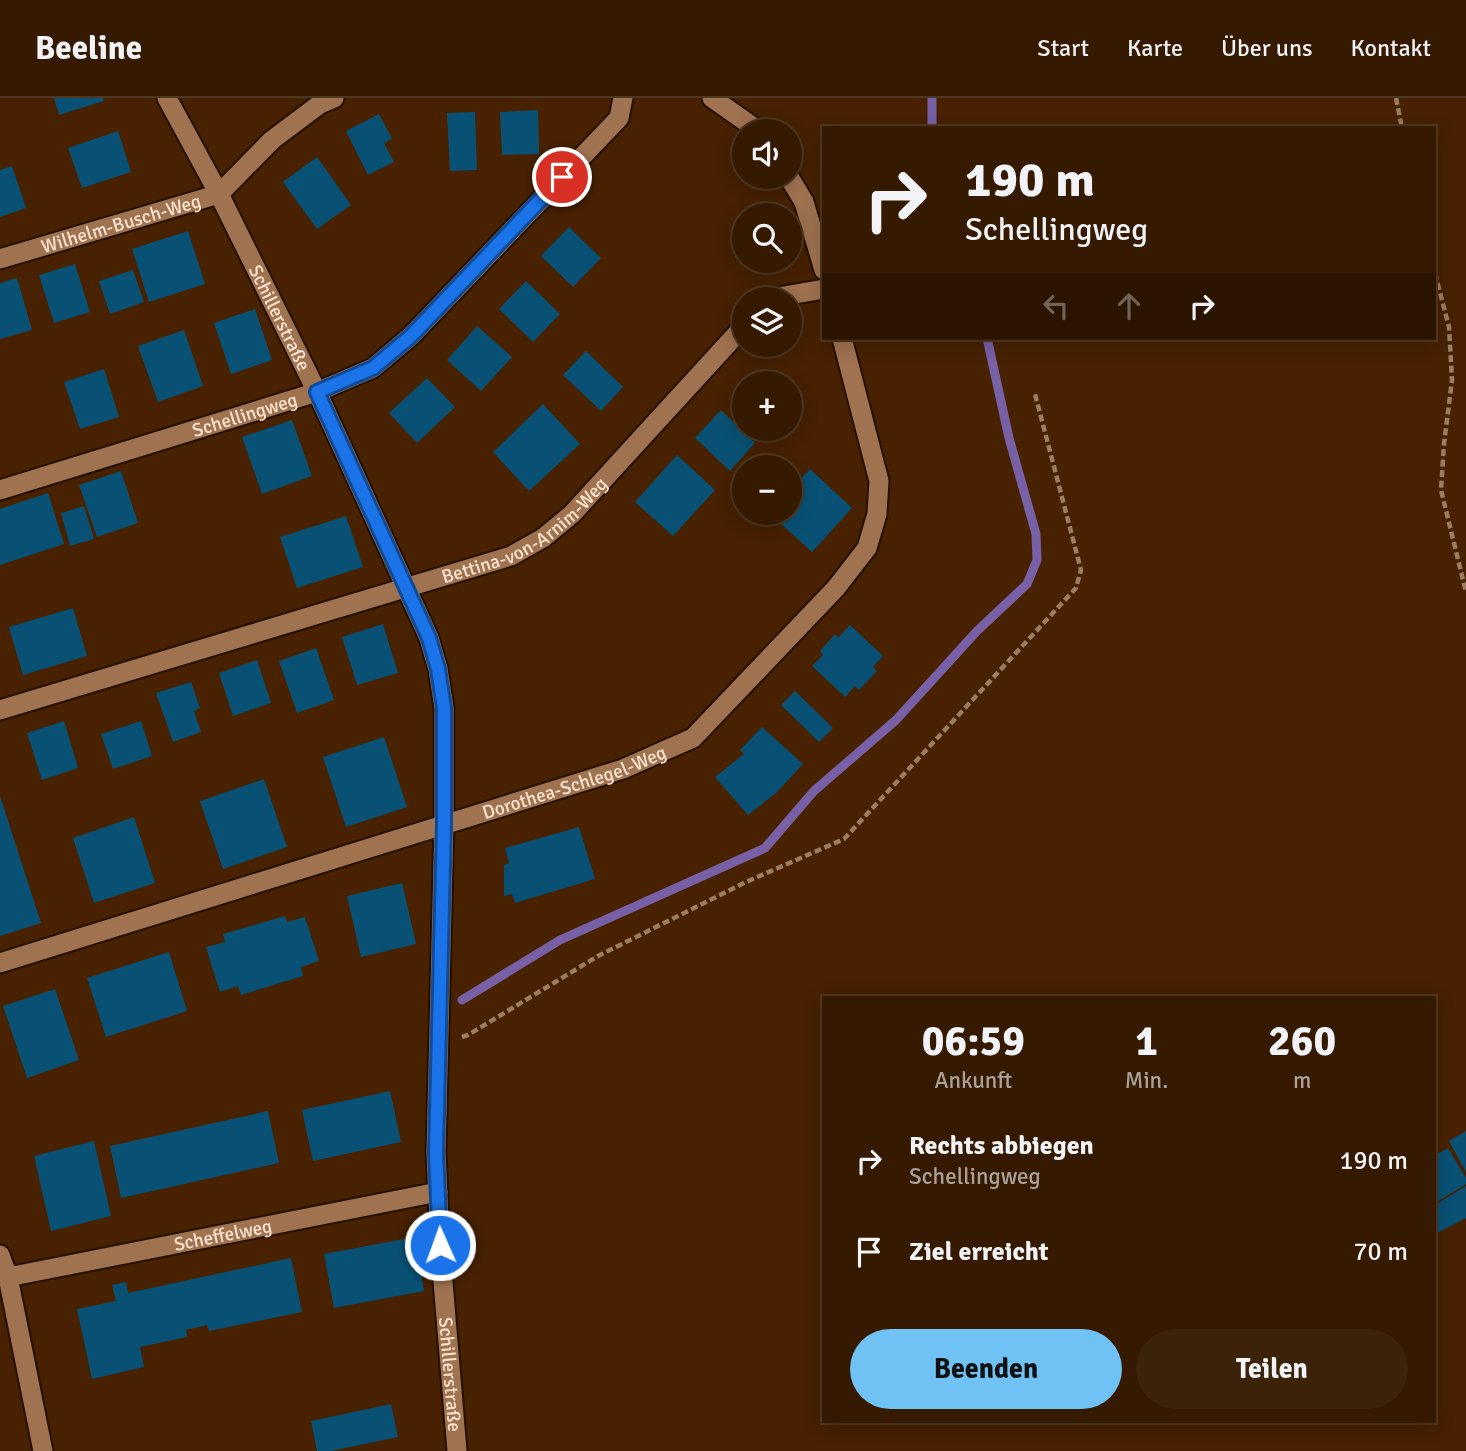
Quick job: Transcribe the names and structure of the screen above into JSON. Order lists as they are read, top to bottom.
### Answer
{
  "streets": {
    "street": [
      "Wilhelm-Busch-Weg",
      "Schillerstraße",
      "Schellingweg",
      "Bettina-von-Arnim-Weg",
      "Dorothea-Schlegel-Weg",
      "Scheffelweg"
    ]
  },
  "crossings": [
    ["Wilhelm-Busch-Weg", "Schillerstraße"],
    ["Schillerstraße", "Schellingweg"],
    ["Schillerstraße", "Bettina-von-Arnim-Weg"],
    ["Schillerstraße", "Dorothea-Schlegel-Weg"],
    ["Schillerstraße", "Scheffelweg"]
  ],
  "page": {
    "header": "Beeline",
    "nav": [
      "Start",
      "Karte",
      "Über uns",
      "Kontakt"
    ],
    "map_buttons": ["+", "−"],
    "turn": ["190 m", "Schellingweg"],
    "eta": [
      "06:59",
      "Ankunft",
      "1",
      "Min.",
      "260",
      "m"
    ],
    "list": [
      {
        "name": "Rechts abbiegen",
        "note": "Schellingweg",
        "value": "190 m"
      },
      {
        "name": "Ziel erreicht",
        "value": "70 m"
      }
    ],
    "buttons": ["Beenden", "Teilen"]
  }
}
